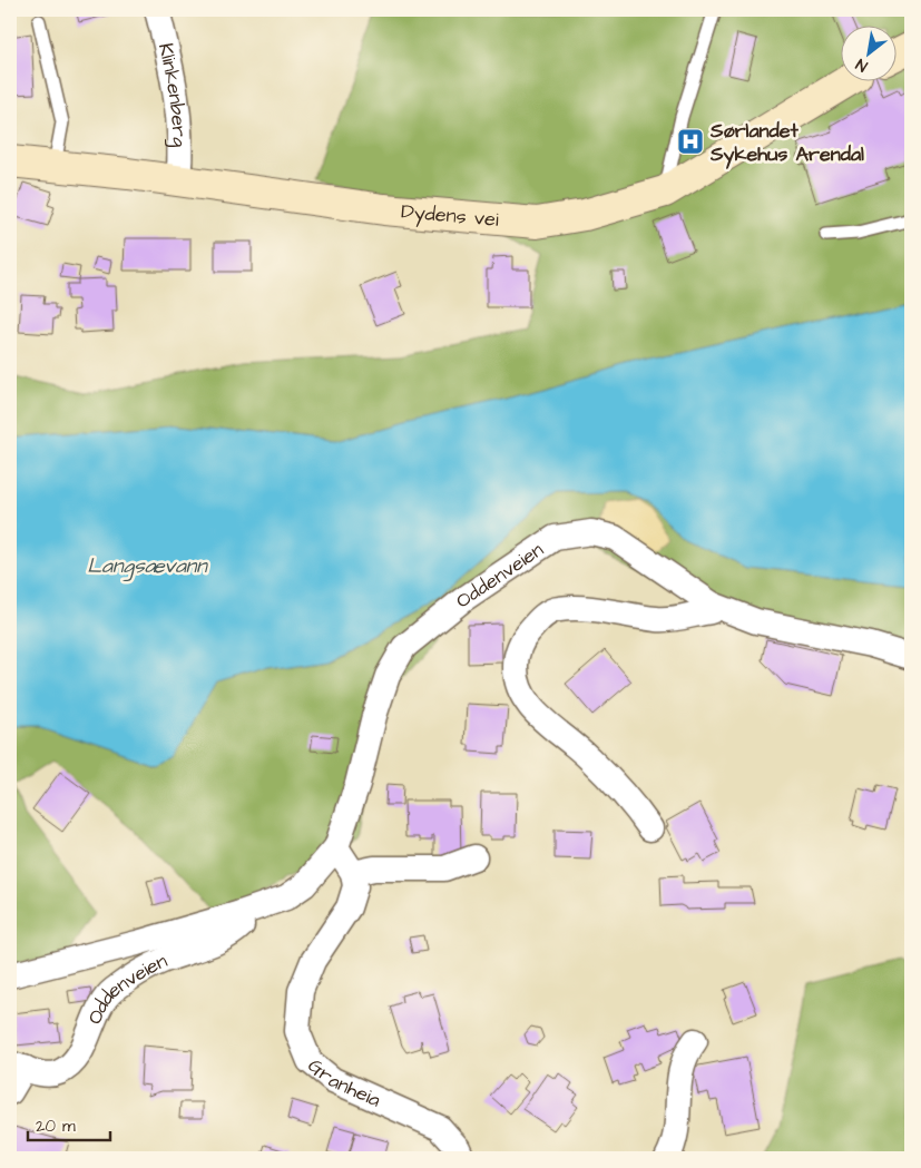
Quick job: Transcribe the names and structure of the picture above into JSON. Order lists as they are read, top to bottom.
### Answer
{
  "streets": {
    "street": [
      "Klinkenberg",
      "Dydens vei",
      "Oddenveien",
      "Granheia"
    ]
  },
  "crossings": [
    ["Klinkenberg", "Dydens vei"]
  ],
  "water": ["Langsævann"],
  "places": {
    "hospital": ["Sørlandet Sykehus Arendal"]
  },
  "scale_bar": "20 m",
  "north": "bottom left"
}
